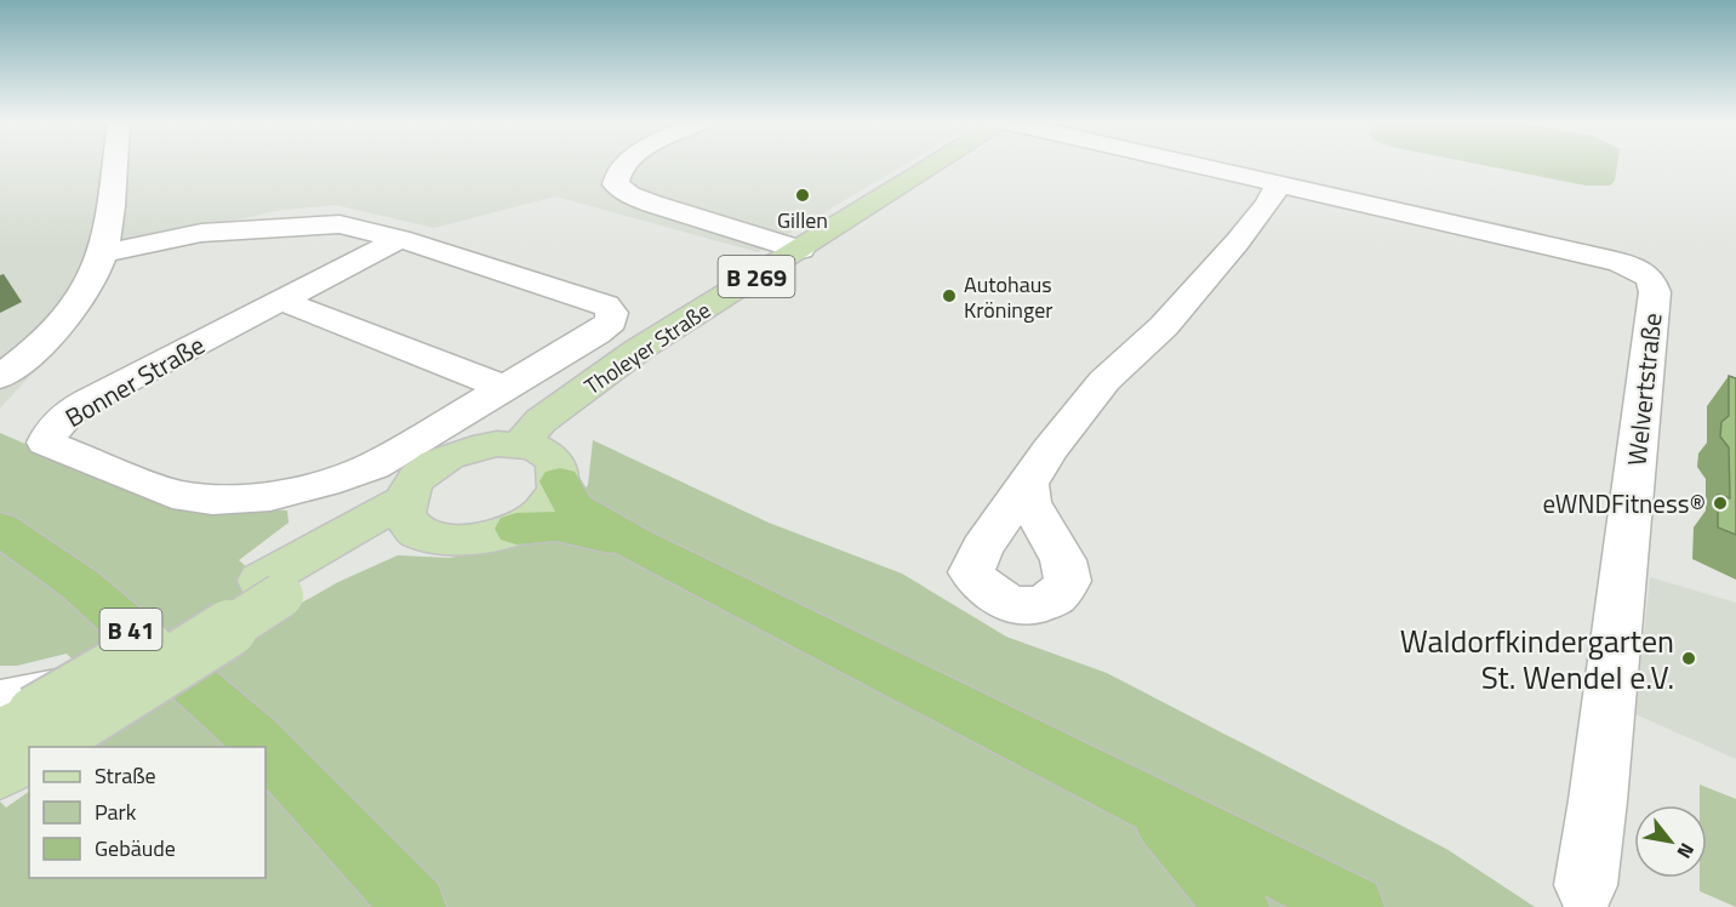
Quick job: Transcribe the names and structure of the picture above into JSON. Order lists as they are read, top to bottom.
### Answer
{
  "streets": {
    "highway": ["B 41"],
    "main road": ["B 269", "Tholeyer Straße"],
    "street": ["Bonner Straße", "Welvertstraße"]
  },
  "places": [
    "Gillen",
    "Autohaus Kröninger",
    "eWNDFitness®",
    "Waldorfkindergarten St. Wendel e.V."
  ],
  "legend": ["Straße", "Park", "Gebäude"],
  "north": "bottom right"
}
